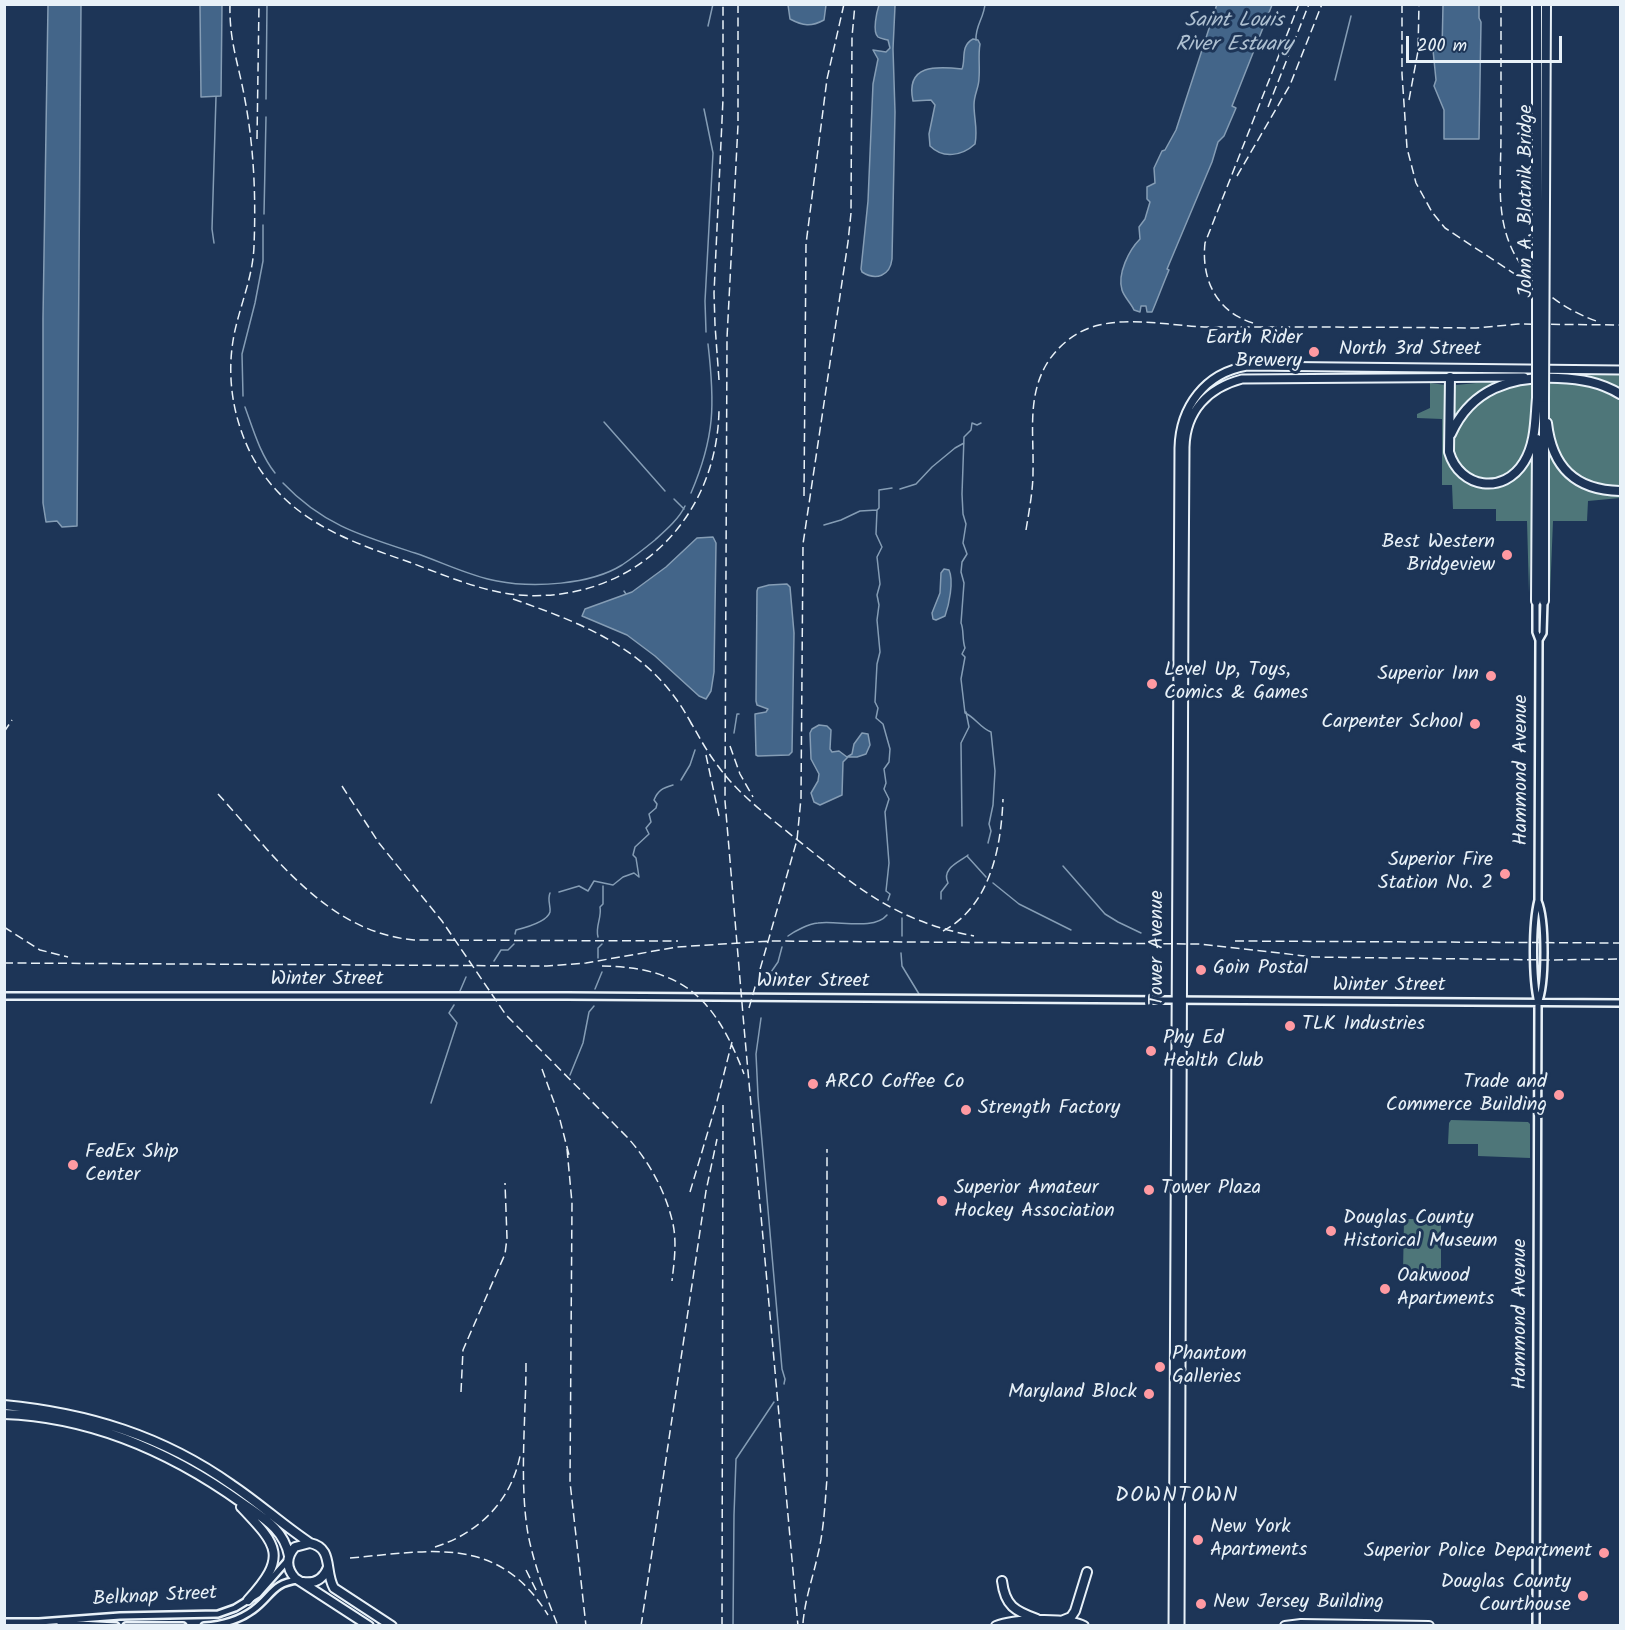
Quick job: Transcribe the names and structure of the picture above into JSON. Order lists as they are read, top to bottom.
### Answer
{
  "streets": {
    "highway": ["John A. Blatnik Bridge", "North 3rd Street"],
    "main road": ["Tower Avenue"],
    "street": ["Hammond Avenue", "Winter Street", "Belknap Street"]
  },
  "crossings": [
    ["North 3rd Street", "Tower Avenue"],
    ["Hammond Avenue", "Winter Street"],
    ["Tower Avenue", "Winter Street"]
  ],
  "districts": ["DOWNTOWN"],
  "water": ["Saint Louis River Estuary"],
  "places": [
    "Earth Rider Brewery",
    "Best Western Bridgeview",
    "Superior Inn",
    "Level Up, Toys, Comics & Games",
    "Carpenter School",
    "Superior Fire Station No. 2",
    "Goin Postal",
    "TLK Industries",
    "Phy Ed Health Club",
    "ARCO Coffee Co",
    "Trade and Commerce Building",
    "Strength Factory",
    "FedEx Ship Center",
    "Tower Plaza",
    "Superior Amateur Hockey Association",
    "Douglas County Historical Museum",
    "Oakwood Apartments",
    "Phantom Galleries",
    "Maryland Block",
    "New York Apartments",
    "Superior Police Department",
    "Douglas County Courthouse",
    "New Jersey Building"
  ],
  "scale_bar": "200 m"
}
